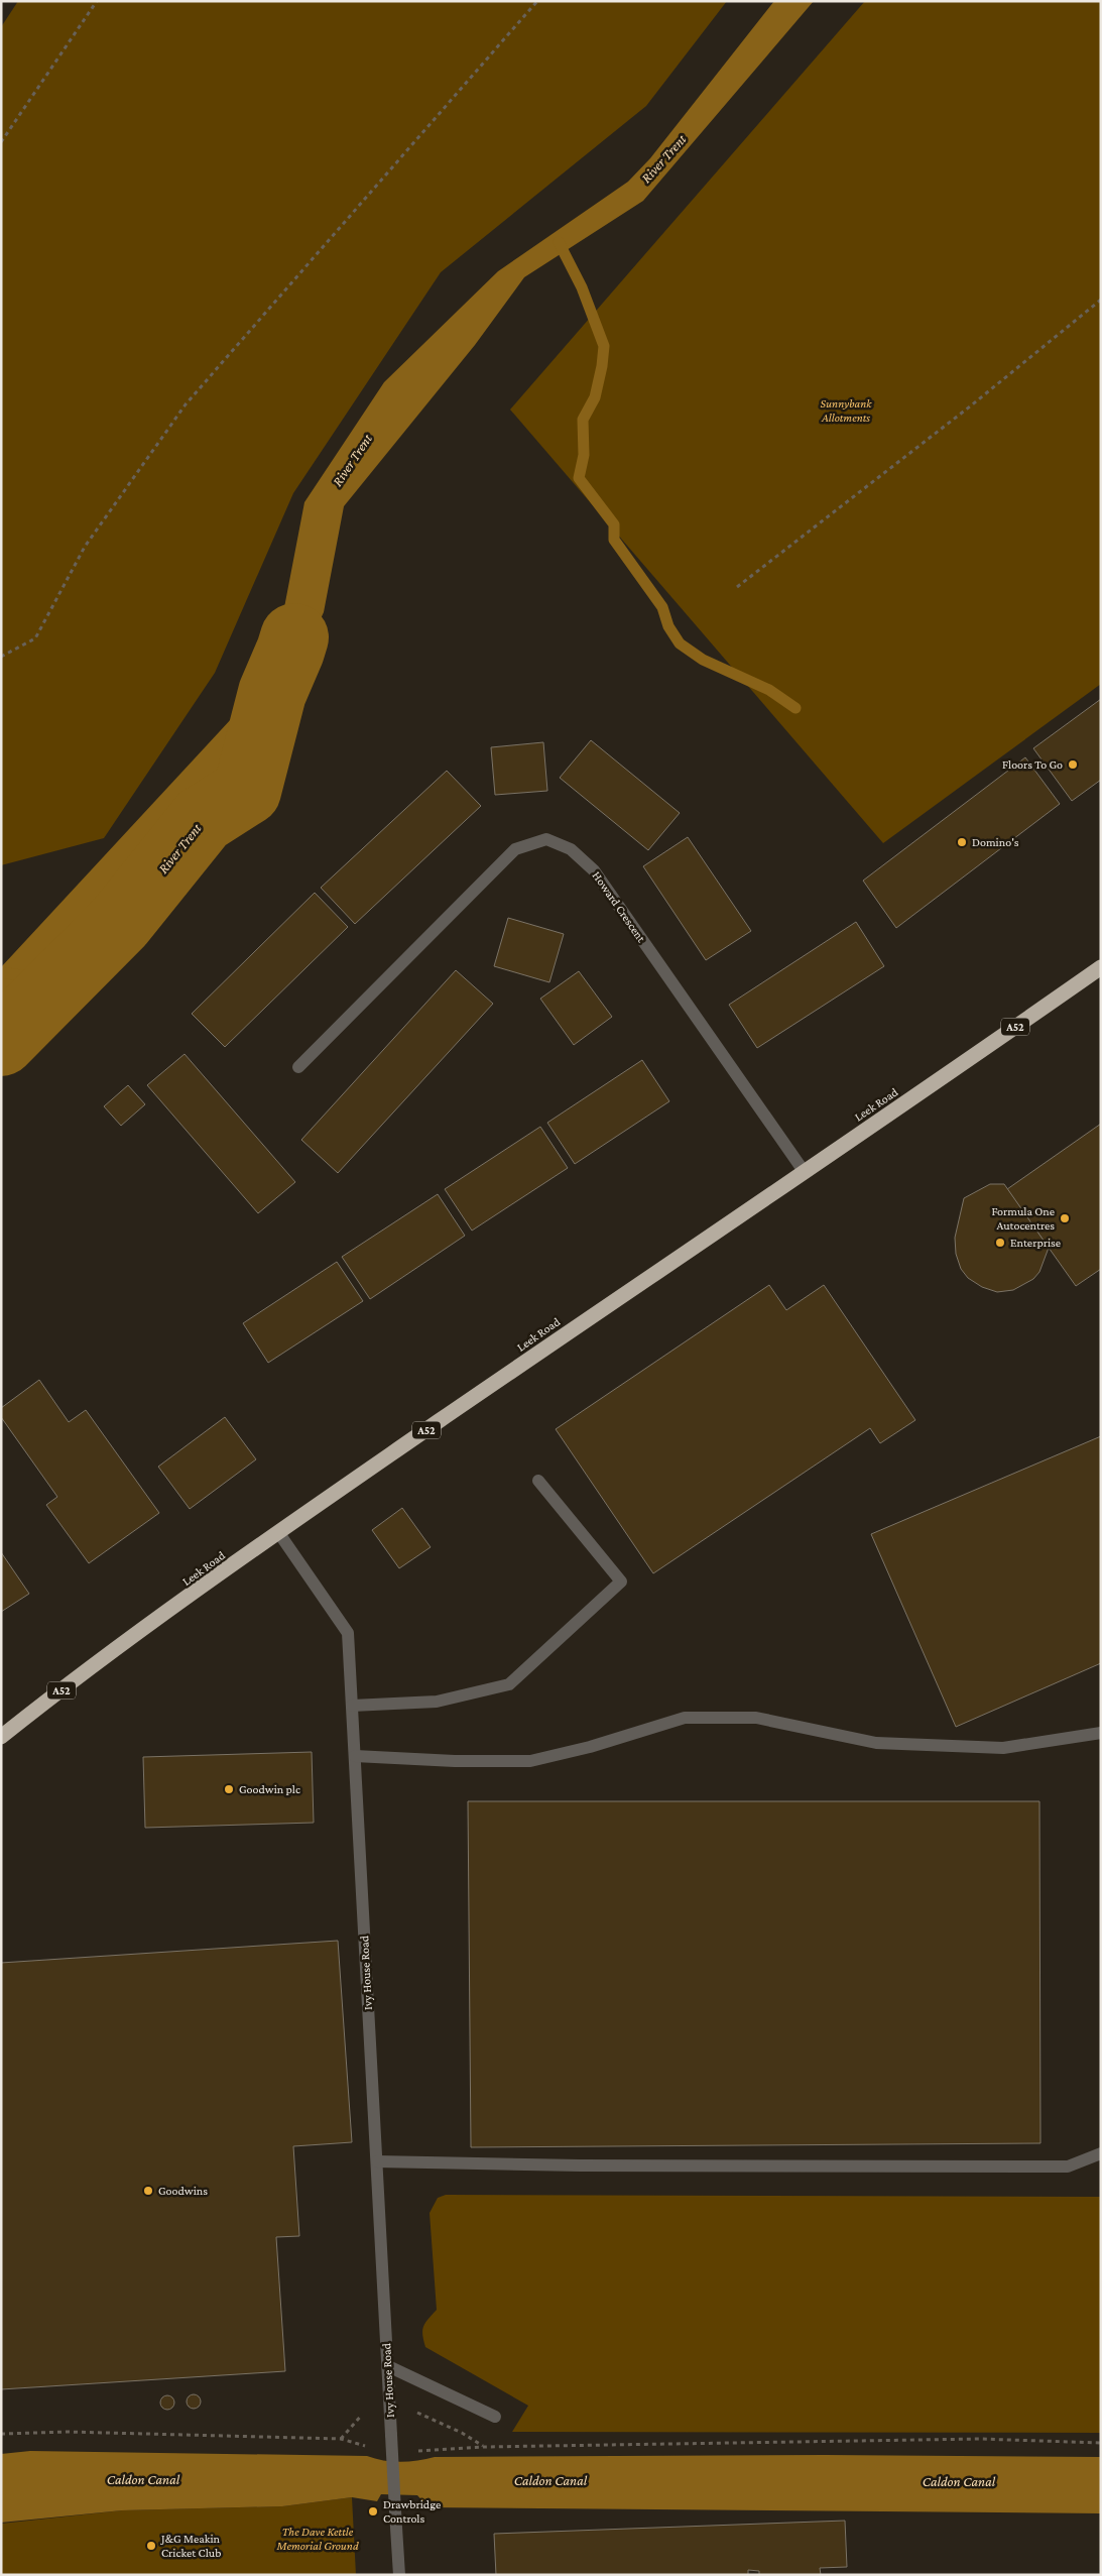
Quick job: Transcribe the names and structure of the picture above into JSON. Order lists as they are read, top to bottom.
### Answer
{
  "streets": {
    "highway": ["A52", "Leek Road"],
    "street": ["Howard Crescent", "Ivy House Road"]
  },
  "crossings": [
    ["Howard Crescent", "Leek Road"],
    ["Leek Road", "Ivy House Road"]
  ],
  "water": ["River Trent", "Caldon Canal"],
  "parks": ["Sunnybank Allotments", "The Dave Kettle Memorial Ground"],
  "places": [
    "Floors To Go",
    "Domino's",
    "Formula One Autocentres",
    "Enterprise",
    "Goodwin plc",
    "Goodwins",
    "Drawbridge Controls",
    "J&G Meakin Cricket Club"
  ]
}
